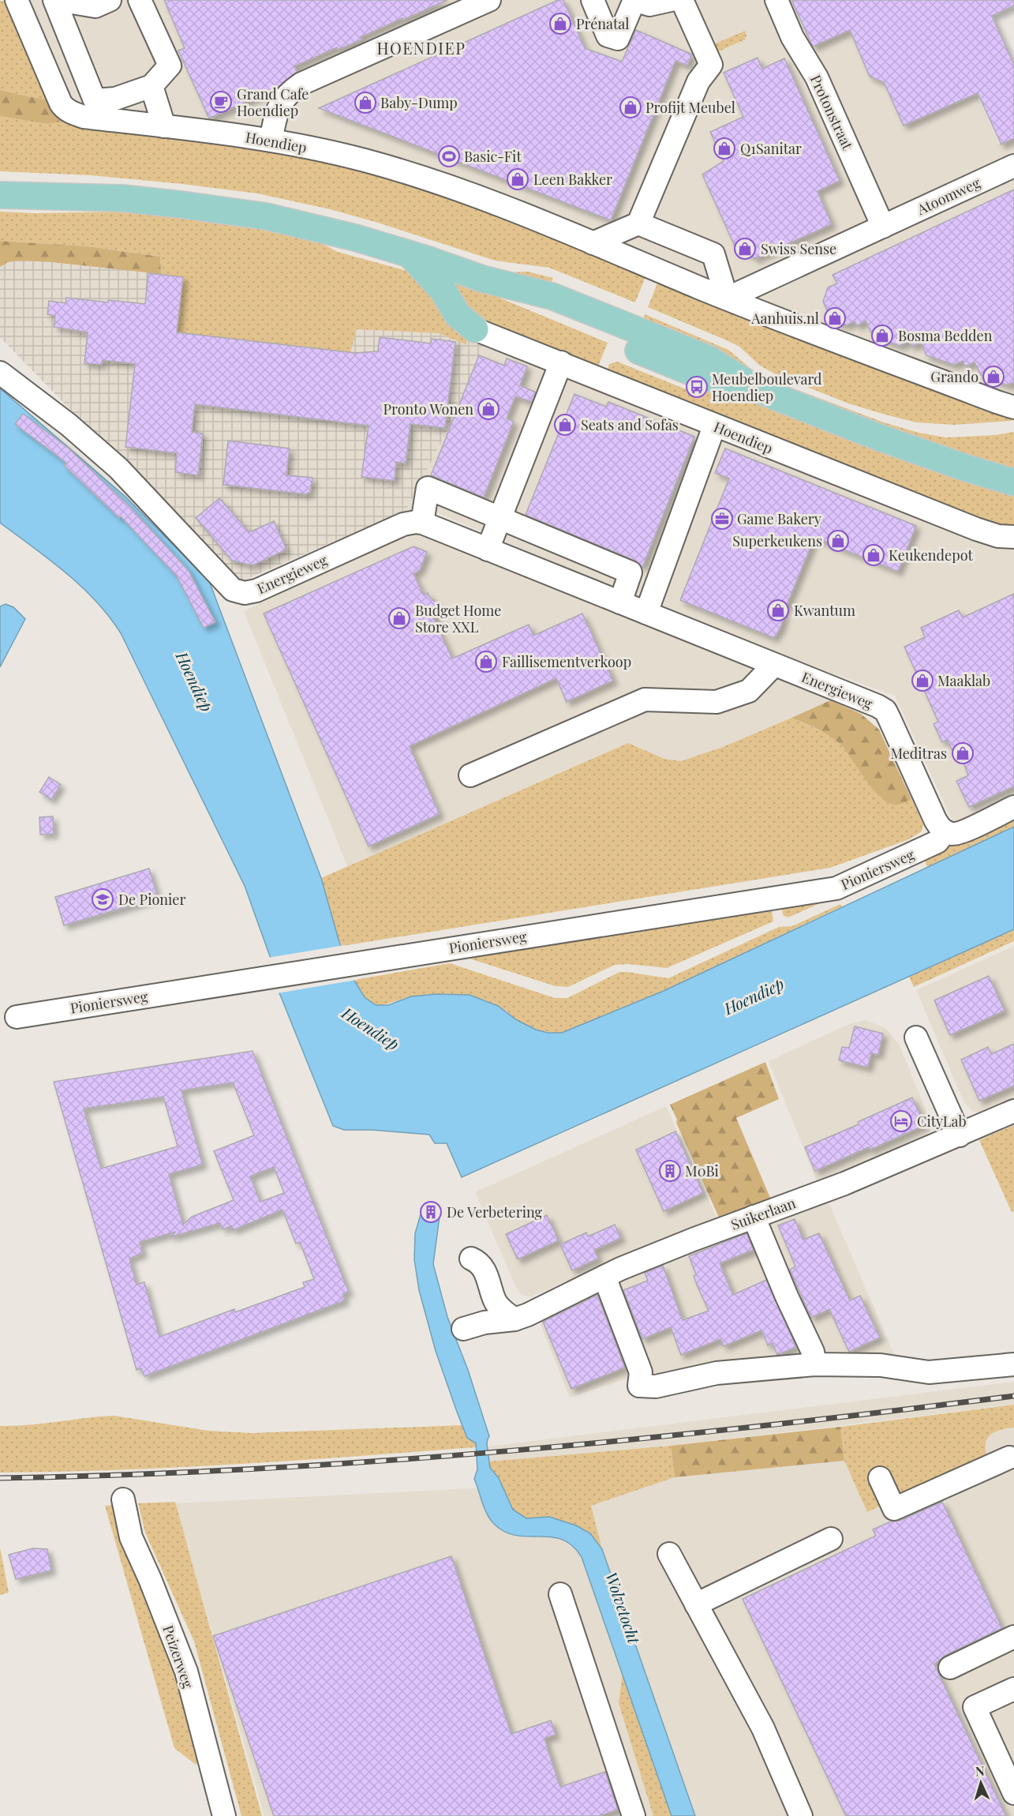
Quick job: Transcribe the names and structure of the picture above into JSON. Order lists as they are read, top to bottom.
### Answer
{
  "streets": {
    "street": [
      "Protonstraat",
      "Hoendiep",
      "Atoomweg",
      "Energieweg",
      "Pioniersweg",
      "Suikerlaan",
      "Peizerweg"
    ]
  },
  "crossings": [
    ["Protonstraat", "Atoomweg"],
    ["Energieweg", "Pioniersweg"]
  ],
  "districts": ["HOENDIEP"],
  "water": ["Hoendiep", "Wolvetocht"],
  "places": {
    "shop": [
      "Prénatal",
      "Baby-Dump",
      "Profijt Meubel",
      "Q1Sanitar",
      "Leen Bakker",
      "Swiss Sense",
      "Aanhuis.nl",
      "Bosma Bedden",
      "Grando",
      "Pronto Wonen",
      "Seats and Sofas",
      "Superkeukens",
      "Keukendepot",
      "Kwantum",
      "Budget Home Store XXL",
      "Faillisementverkoop",
      "Maaklab",
      "Meditras"
    ],
    "cafe": ["Grand Cafe Hoendiep"],
    "sports": ["Basic-Fit"],
    "bus stop": ["Meubelboulevard Hoendiep"],
    "office": ["Game Bakery"],
    "school or university": ["De Pionier"],
    "hotel": ["CityLab"],
    "building": ["M0Bi", "De Verbetering"]
  },
  "north": "top"
}
